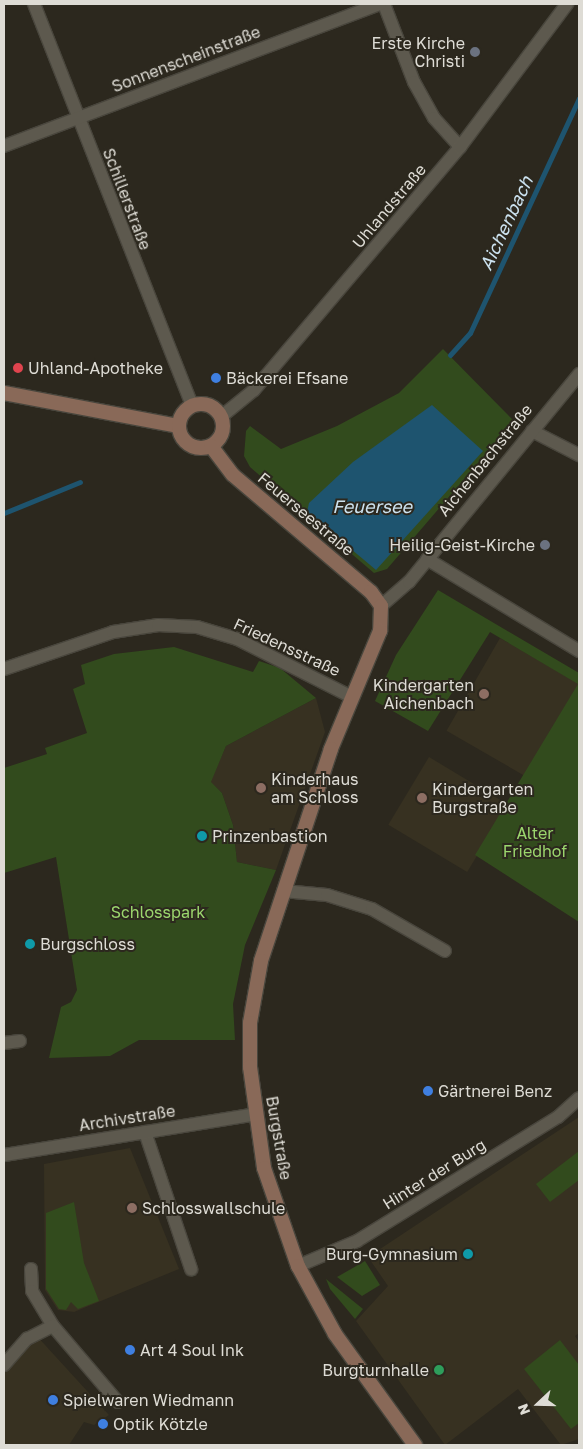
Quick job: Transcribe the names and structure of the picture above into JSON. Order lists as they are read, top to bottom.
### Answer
{
  "streets": {
    "main road": ["Feuerseestraße", "Burgstraße"],
    "street": [
      "Sonnenscheinstraße",
      "Schillerstraße",
      "Uhlandstraße",
      "Aichenbachstraße",
      "Friedensstraße",
      "Archivstraße",
      "Hinter der Burg"
    ]
  },
  "crossings": [
    ["Sonnenscheinstraße", "Schillerstraße"],
    ["Schillerstraße", "Uhlandstraße"],
    ["Schillerstraße", "Feuerseestraße"],
    ["Uhlandstraße", "Feuerseestraße"],
    ["Aichenbachstraße", "Feuerseestraße"],
    ["Friedensstraße", "Burgstraße"],
    ["Archivstraße", "Burgstraße"],
    ["Burgstraße", "Hinter der Burg"]
  ],
  "water": ["Aichenbach", "Feuersee"],
  "parks": ["Alter Friedhof", "Schlosspark"],
  "places": [
    "Erste Kirche Christi",
    "Uhland-Apotheke",
    "Bäckerei Efsane",
    "Heilig-Geist-Kirche",
    "Kindergarten Aichenbach",
    "Kinderhaus am Schloss",
    "Kindergarten Burgstraße",
    "Prinzenbastion",
    "Burgschloss",
    "Gärtnerei Benz",
    "Schlosswallschule",
    "Burg-Gymnasium",
    "Art 4 Soul Ink",
    "Burgturnhalle",
    "Spielwaren Wiedmann",
    "Optik Kötzle"
  ],
  "north": "left"
}
